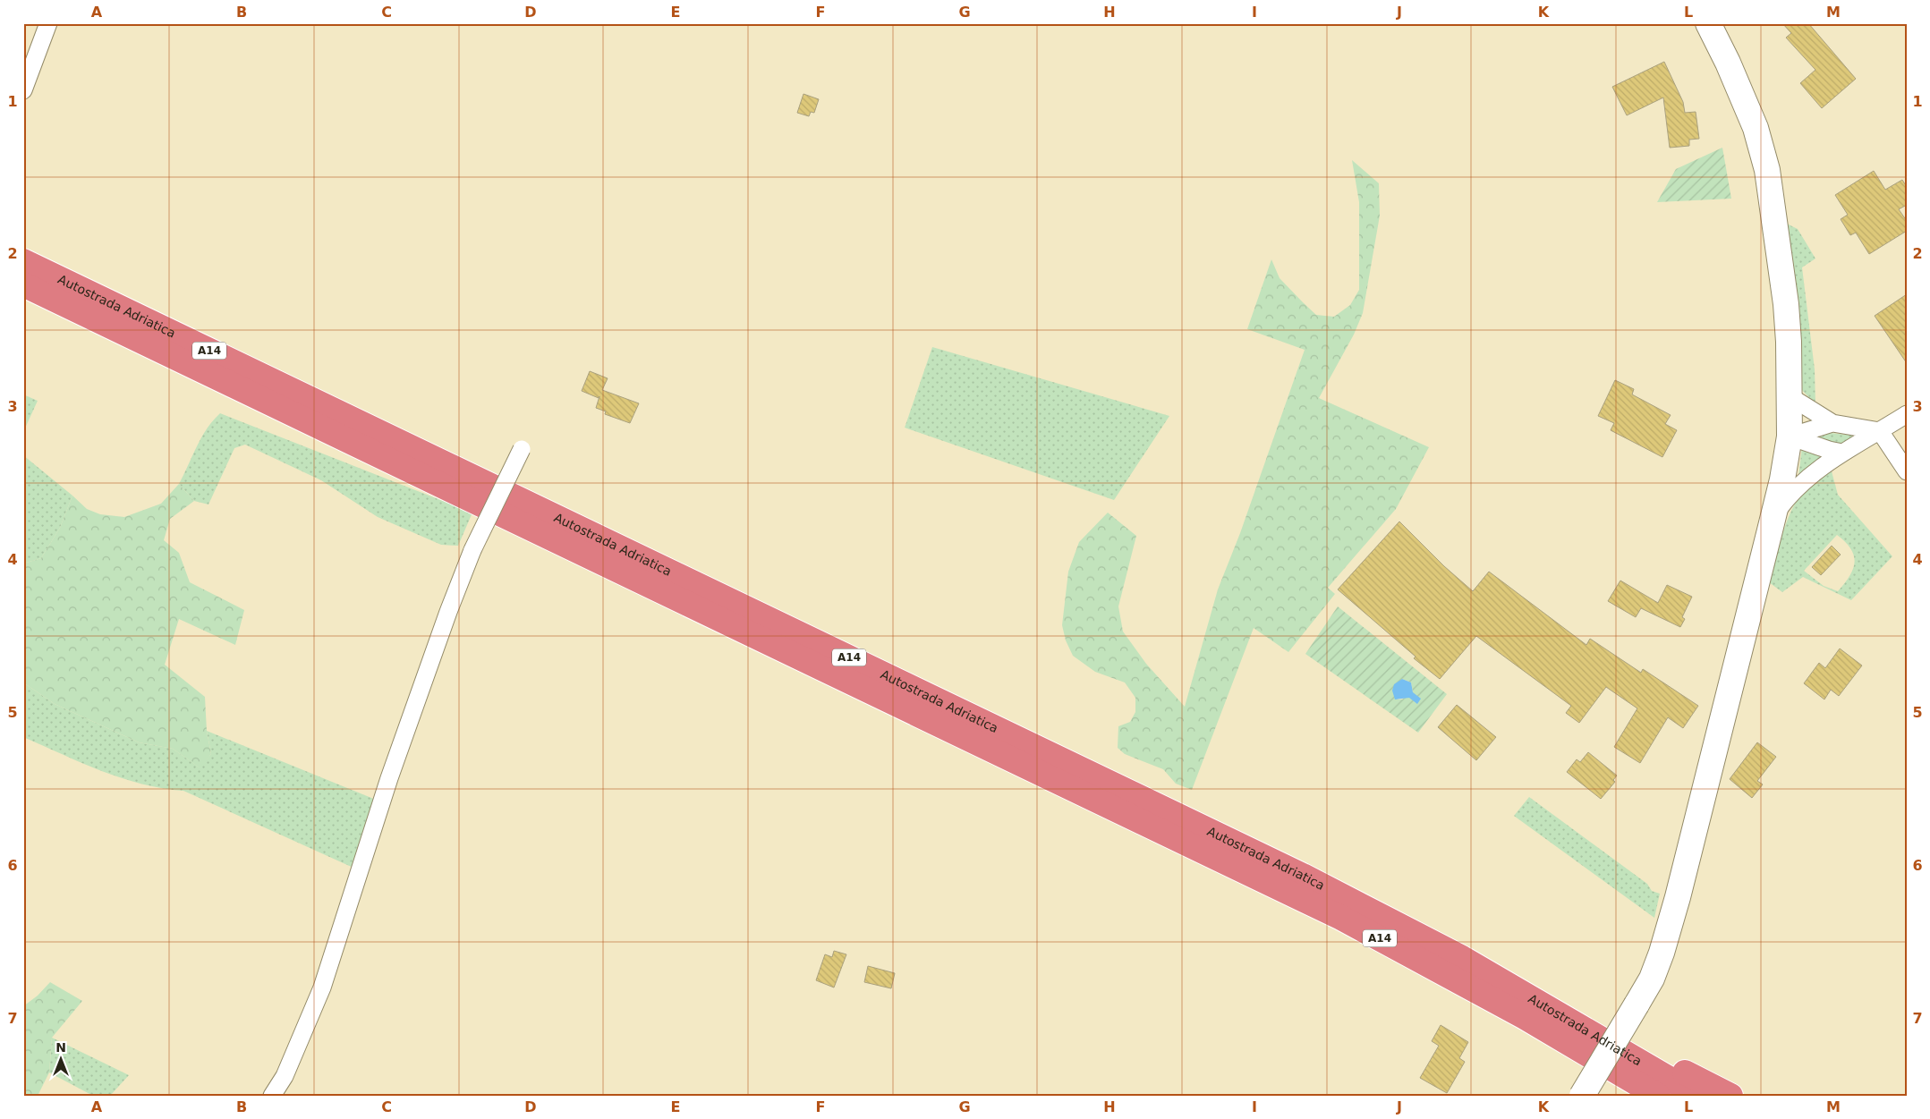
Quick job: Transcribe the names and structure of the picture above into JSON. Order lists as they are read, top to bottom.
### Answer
{
  "streets": {
    "highway": ["Autostrada Adriatica", "A14"]
  },
  "north": "top",
  "grid": {
    "columns": [
      "A",
      "B",
      "C",
      "D",
      "E",
      "F",
      "G",
      "H",
      "I",
      "J",
      "K",
      "L",
      "M"
    ],
    "rows": [
      "1",
      "2",
      "3",
      "4",
      "5",
      "6",
      "7"
    ]
  }
}
